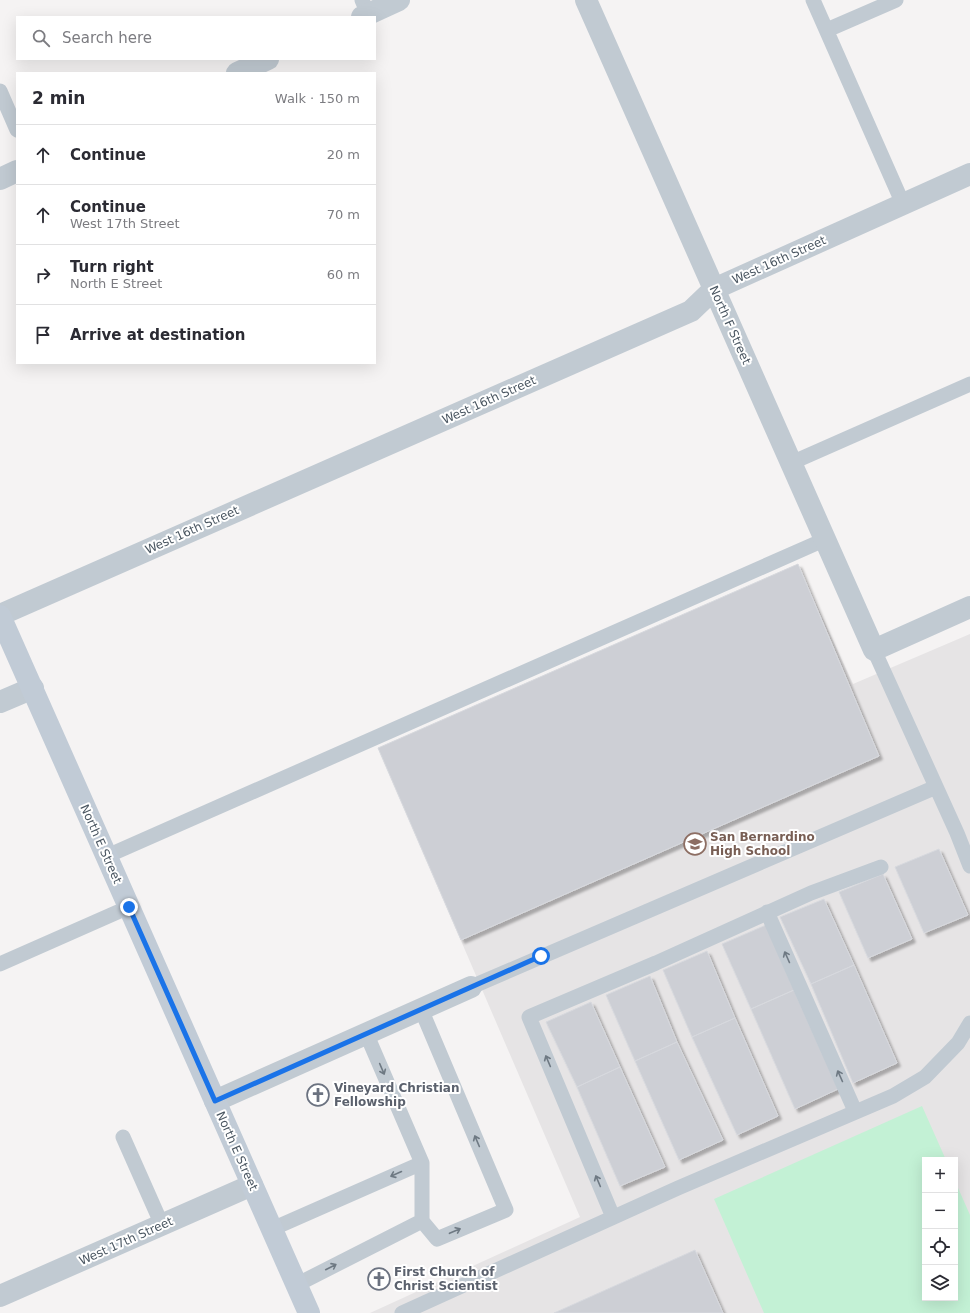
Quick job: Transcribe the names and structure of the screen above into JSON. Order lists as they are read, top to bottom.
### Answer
{
  "streets": {
    "main road": ["North E Street"],
    "street": ["West 16th Street", "North F Street", "West 17th Street"]
  },
  "crossings": [
    ["West 16th Street", "North F Street"],
    ["West 16th Street", "North E Street"],
    ["North E Street", "West 17th Street"]
  ],
  "places": {
    "school or university": ["San Bernardino High School"],
    "church": ["Vineyard Christian Fellowship", "First Church of Christ Scientist"]
  },
  "page": {
    "search": "Search here",
    "heading": ["2 min", "Walk · 150 m"],
    "list": [
      ["Continue", "20 m"],
      ["Continue", "West 17th Street", "70 m"],
      ["Turn right", "North E Street", "60 m"],
      "Arrive at destination"
    ],
    "map_buttons": ["+", "−"]
  }
}
